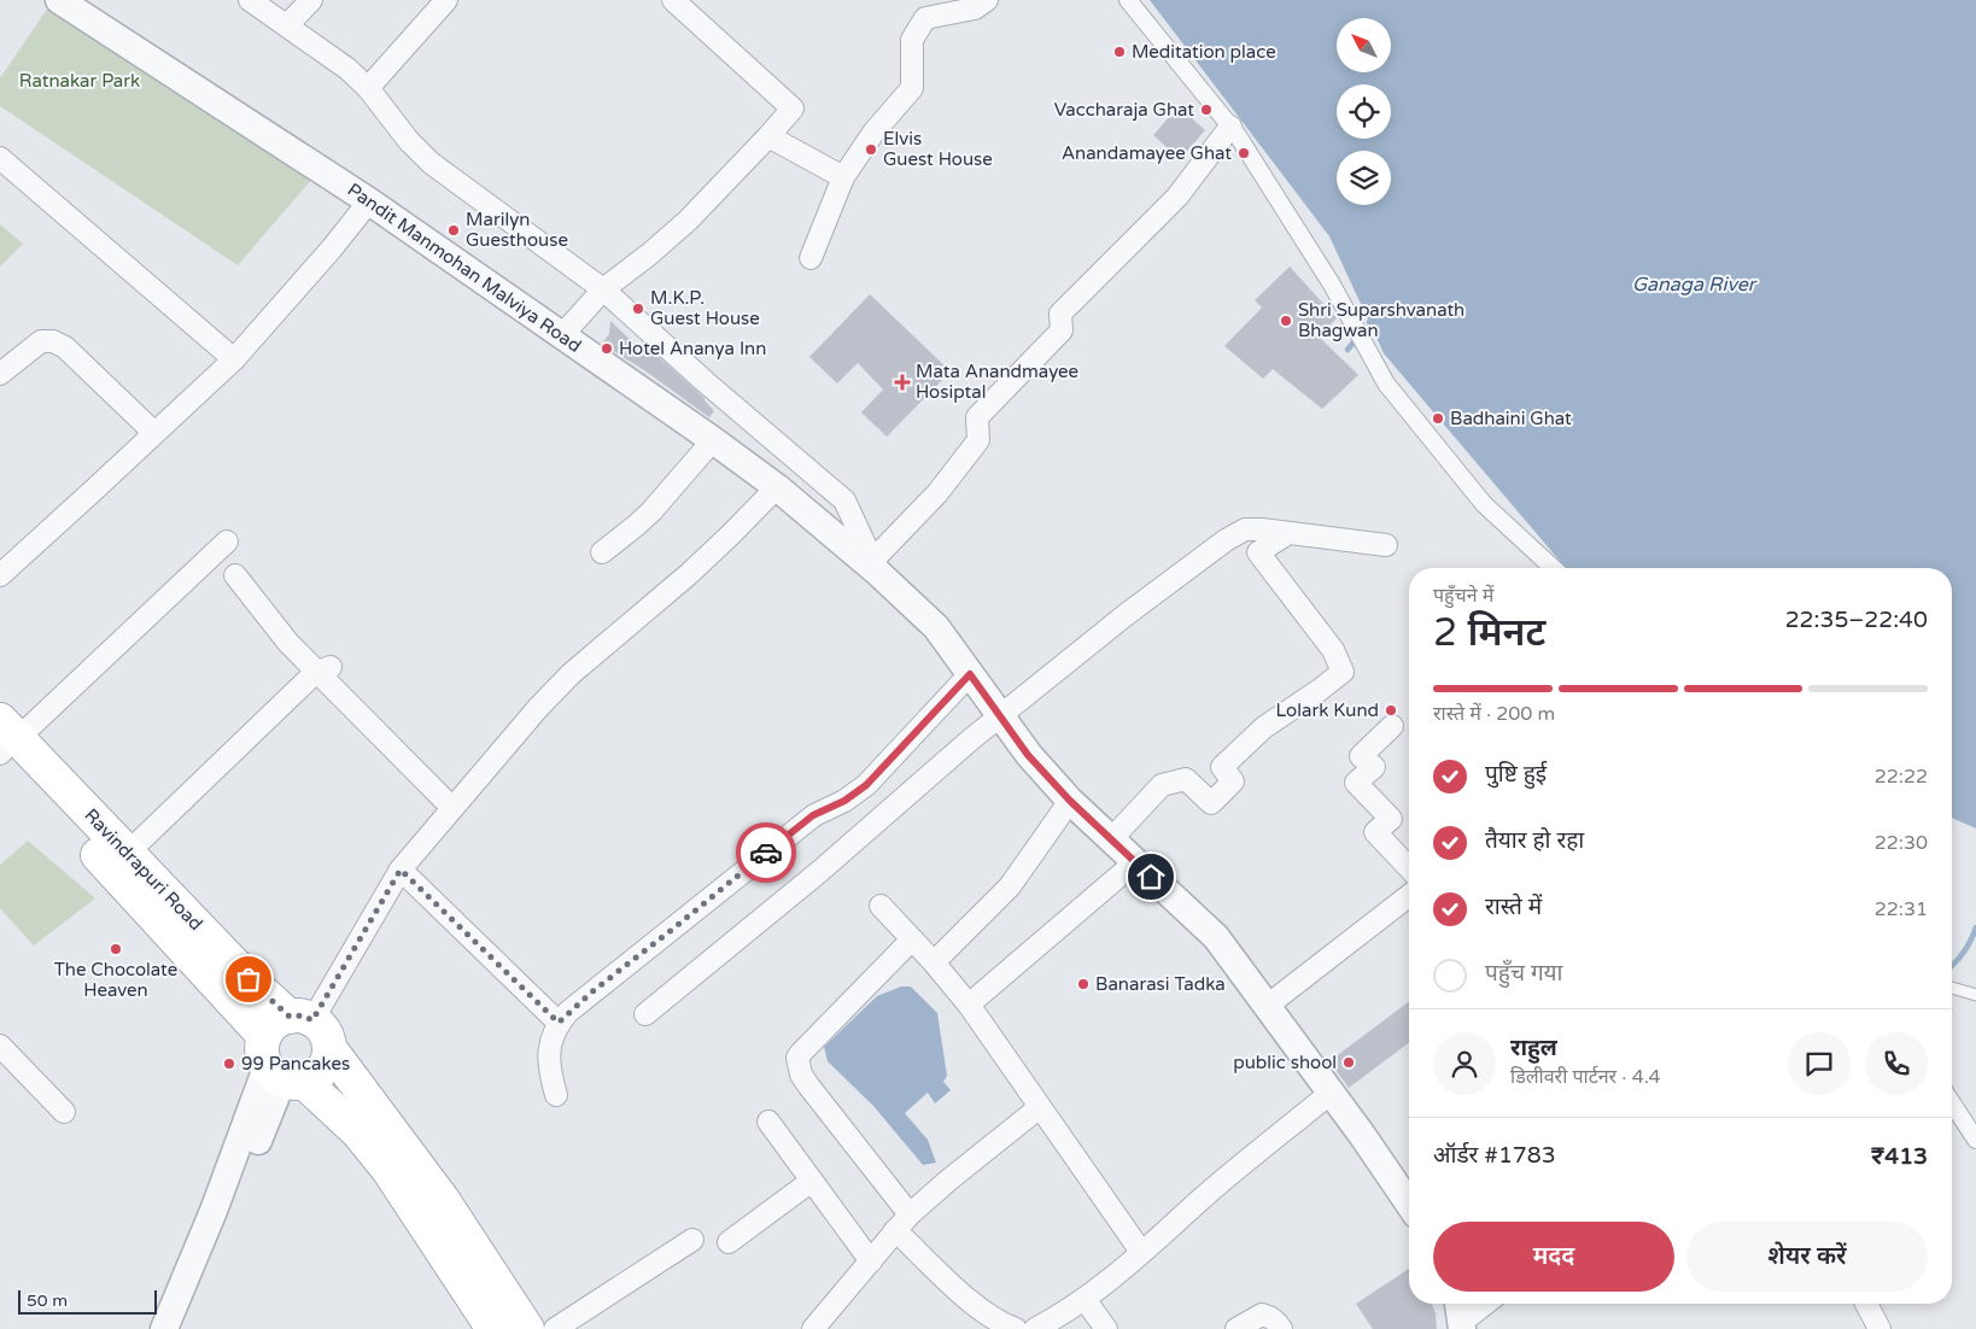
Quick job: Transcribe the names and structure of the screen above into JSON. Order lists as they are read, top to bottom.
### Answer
{
  "streets": {
    "main road": ["Ravindrapuri Road"],
    "street": ["Pandit Manmohan Malviya Road"]
  },
  "water": ["Ganaga River"],
  "parks": ["Ratnakar Park"],
  "places": {
    "other": [
      "Meditation place",
      "Vaccharaja Ghat",
      "Elvis Guest House",
      "Anandamayee Ghat",
      "Marilyn Guesthouse",
      "M.K.P. Guest House",
      "Shri Suparshvanath Bhagwan",
      "Hotel Ananya Inn",
      "Badhaini Ghat",
      "Lolark Kund",
      "The Chocolate Heaven",
      "Banarasi Tadka",
      "public shool",
      "99 Pancakes"
    ],
    "health": ["Mata Anandmayee Hosiptal"]
  },
  "scale_bar": "50 m",
  "north": "top left",
  "page": {
    "heading": ["2 मिनट", "पहुँचने में", "22:35–22:40"],
    "panel": [
      "राहुल",
      "डिलीवरी पार्टनर · 4.4",
      "ऑर्डर #1783",
      "₹413"
    ],
    "bar": "रास्ते में · 200 m",
    "list": [
      ["पुष्टि हुई", "22:22"],
      ["तैयार हो रहा", "22:30"],
      ["रास्ते में", "22:31"],
      "पहुँच गया"
    ],
    "buttons": ["मदद", "शेयर करें"],
    "scale": "50 m"
  }
}
